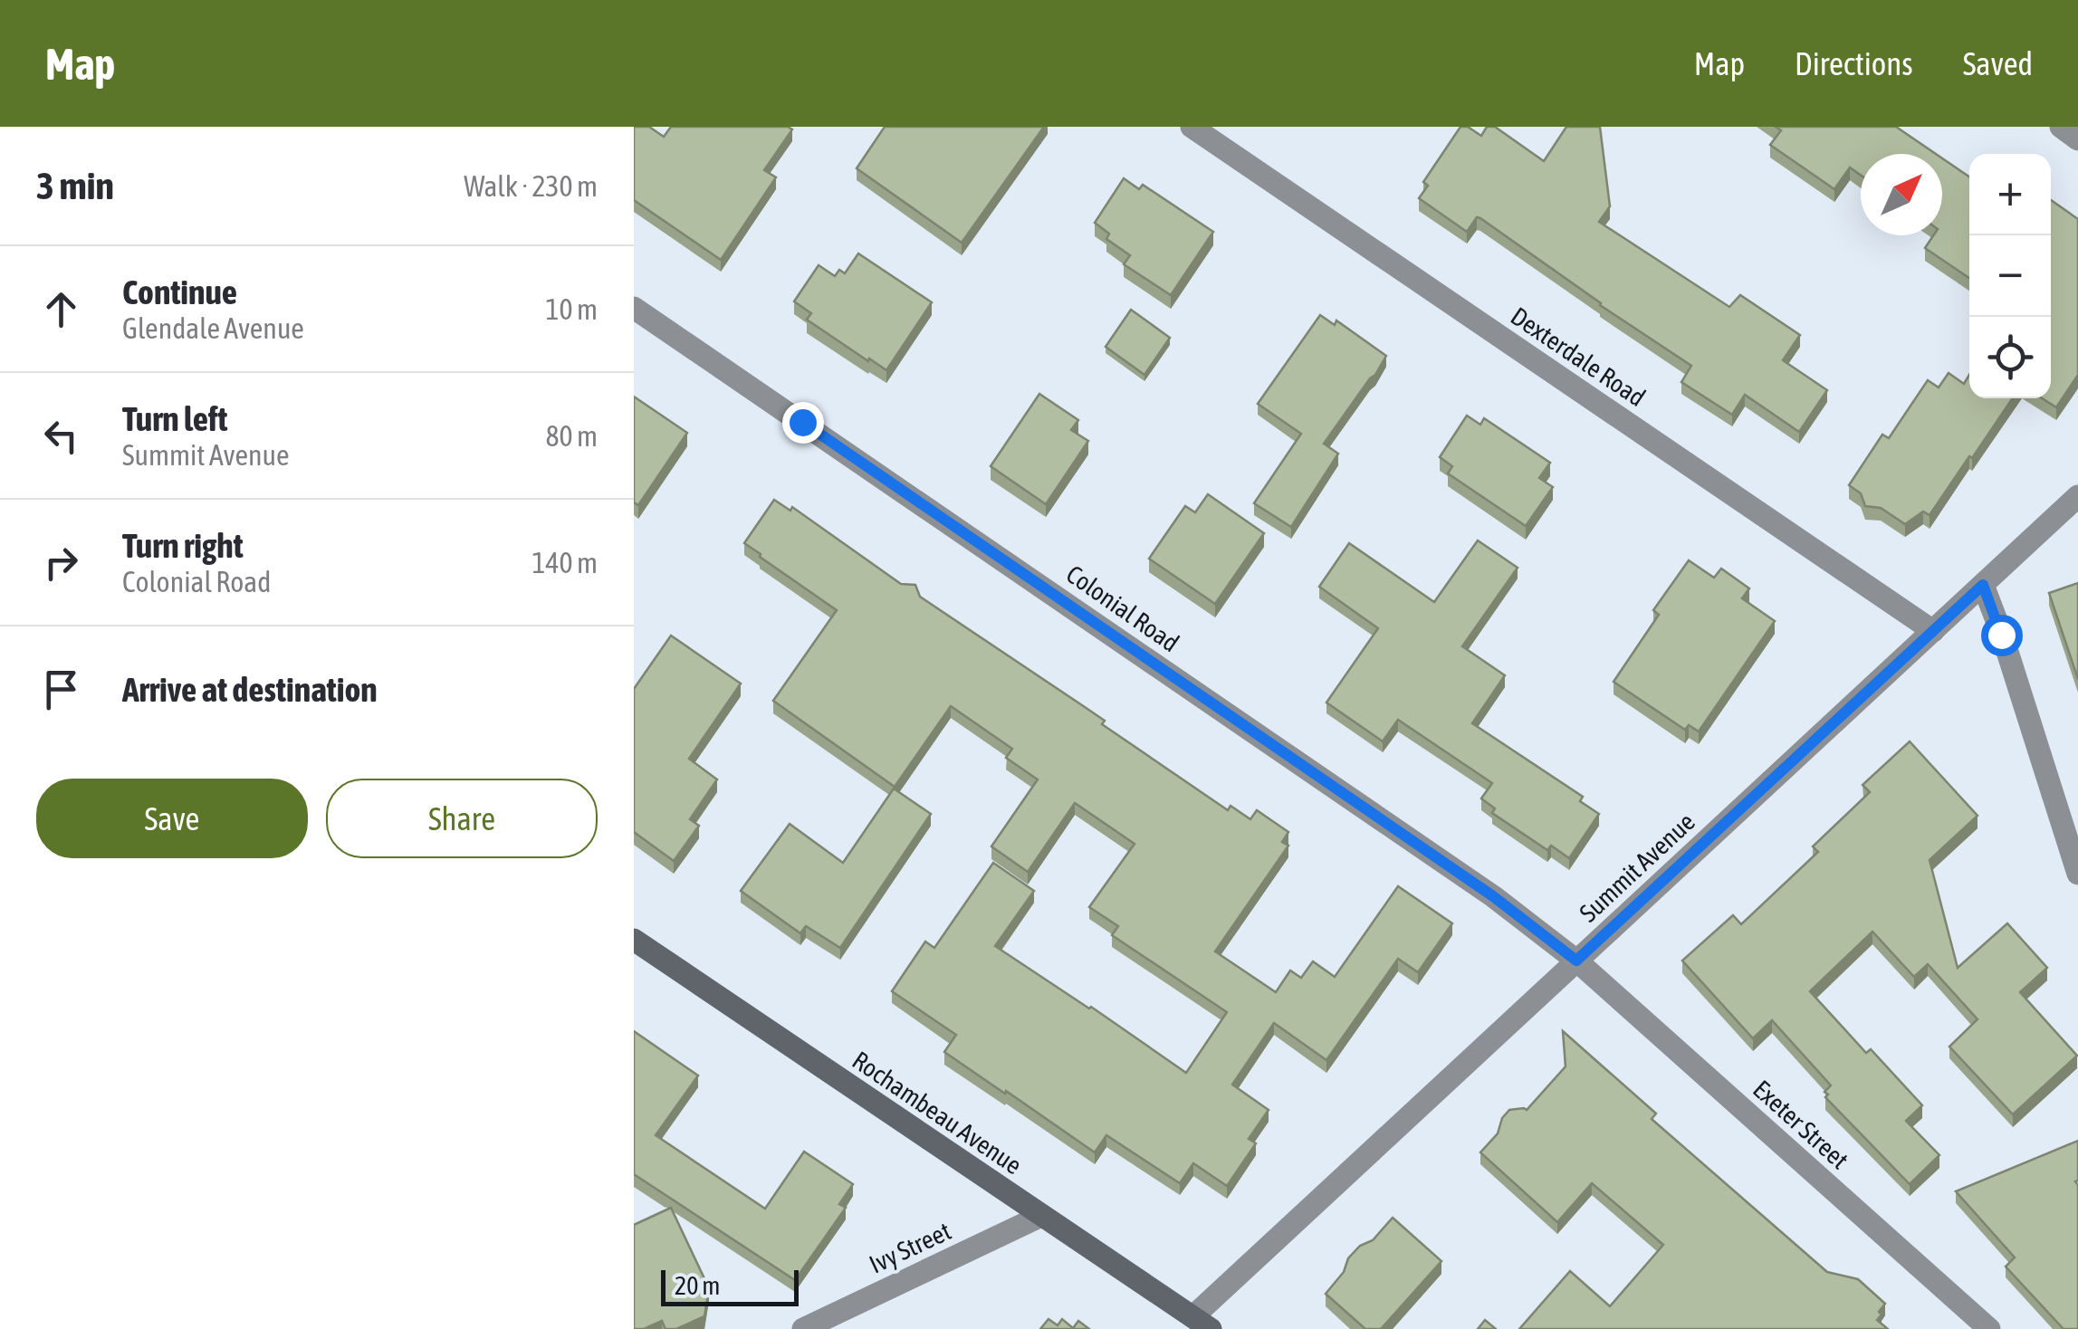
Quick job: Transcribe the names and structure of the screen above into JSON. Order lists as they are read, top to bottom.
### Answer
{
  "streets": {
    "street": [
      "Dexterdale Road",
      "Colonial Road",
      "Summit Avenue",
      "Rochambeau Avenue",
      "Exeter Street",
      "Ivy Street"
    ]
  },
  "crossings": [
    ["Dexterdale Road", "Summit Avenue"],
    ["Colonial Road", "Summit Avenue"],
    ["Colonial Road", "Exeter Street"],
    ["Summit Avenue", "Rochambeau Avenue"],
    ["Summit Avenue", "Exeter Street"],
    ["Rochambeau Avenue", "Ivy Street"]
  ],
  "scale_bar": "20 m",
  "north": "top right",
  "page": {
    "header": "Map",
    "nav": ["Map", "Directions", "Saved"],
    "heading": ["3 min", "Walk · 230 m"],
    "map_buttons": ["+", "−"],
    "list": [
      ["Continue", "Glendale Avenue", "10 m"],
      ["Turn left", "Summit Avenue", "80 m"],
      ["Turn right", "Colonial Road", "140 m"],
      "Arrive at destination"
    ],
    "buttons": ["Save", "Share"],
    "scale": "20 m"
  }
}
